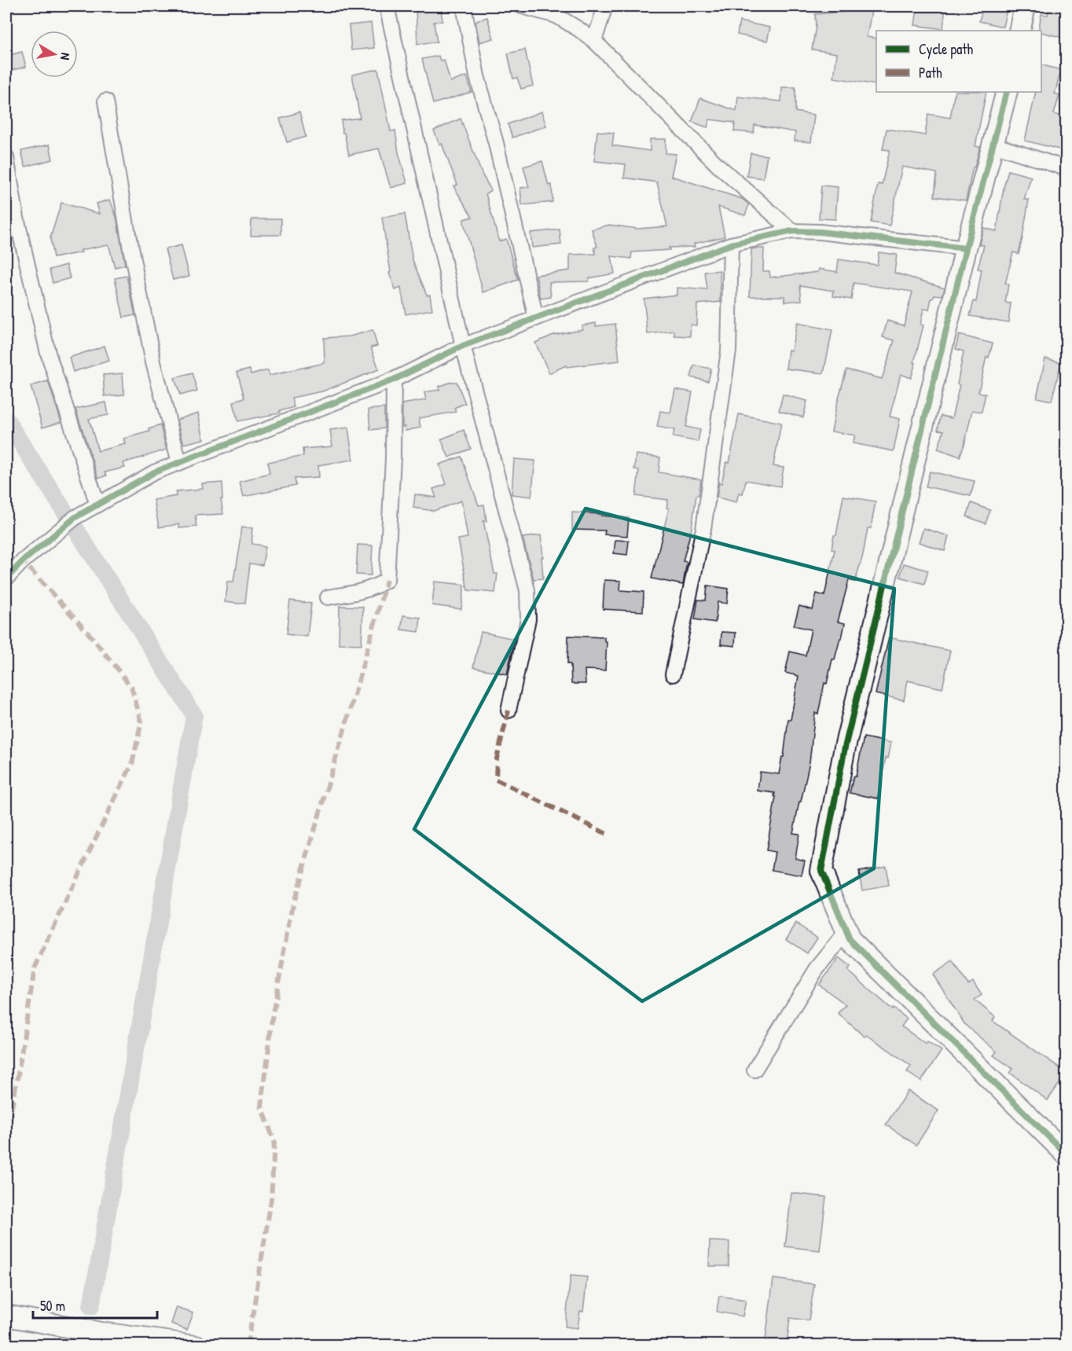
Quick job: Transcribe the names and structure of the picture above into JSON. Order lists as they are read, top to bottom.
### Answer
{
  "legend": ["Cycle path", "Path"],
  "scale_bar": "50 m",
  "north": "right"
}
